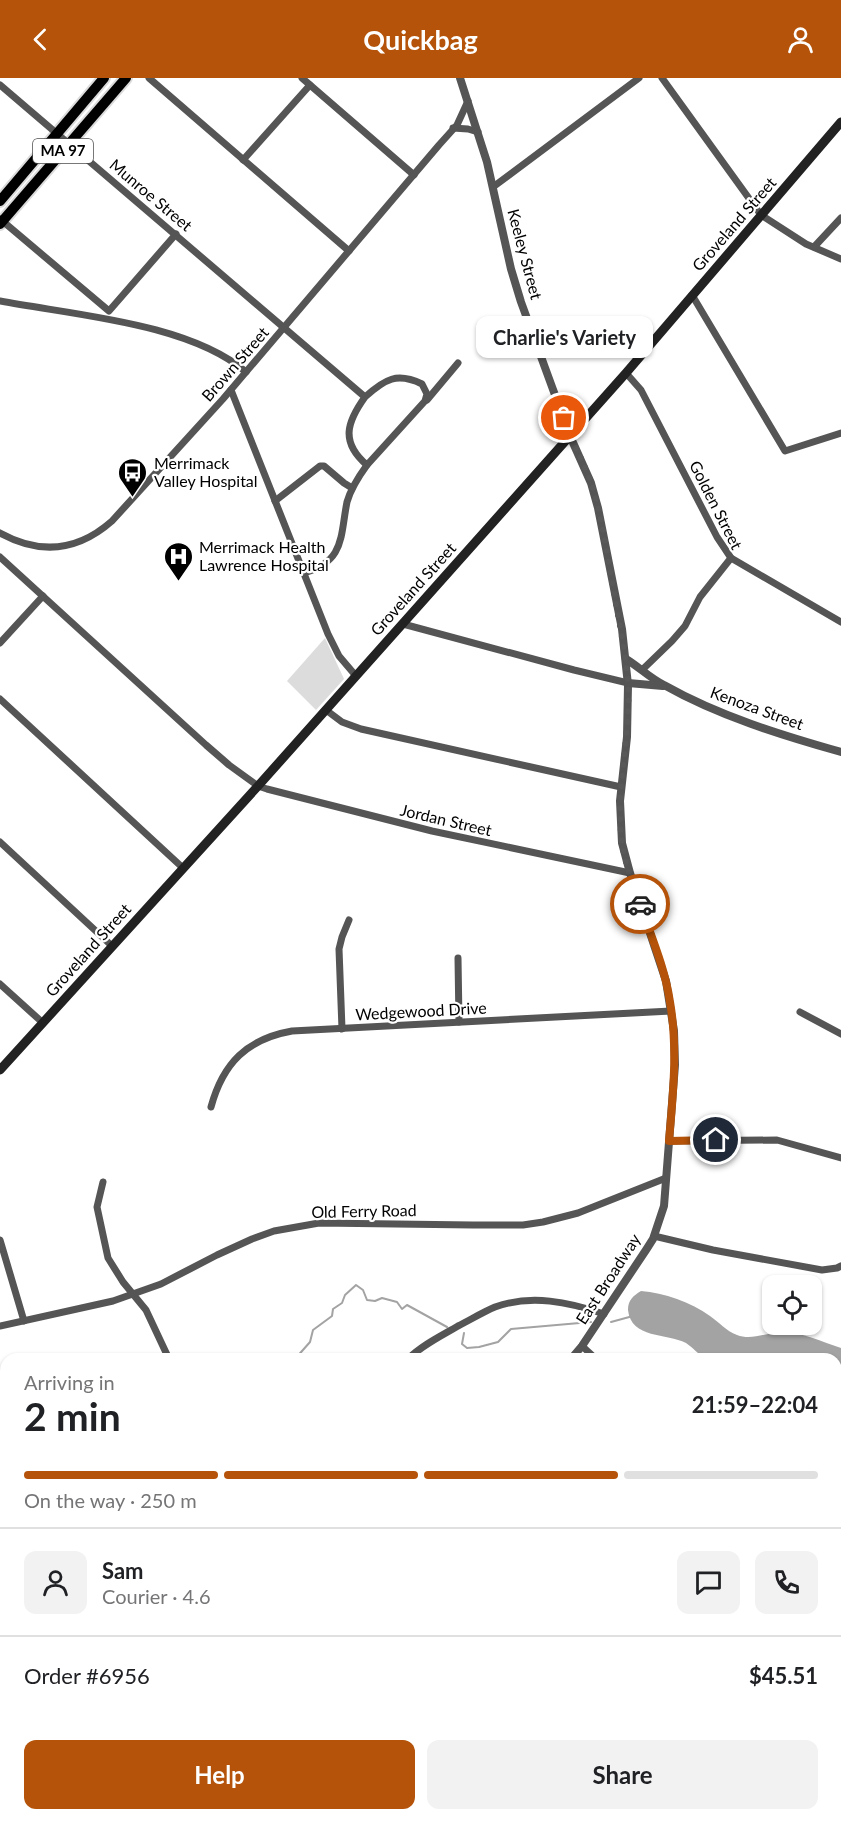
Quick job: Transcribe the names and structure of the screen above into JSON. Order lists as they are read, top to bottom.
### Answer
{
  "streets": {
    "main road": ["MA 97", "Groveland Street"],
    "street": [
      "Munroe Street",
      "Keeley Street",
      "Brown Street",
      "Golden Street",
      "Kenoza Street",
      "Jordan Street",
      "Wedgewood Drive",
      "Old Ferry Road",
      "East Broadway"
    ]
  },
  "crossings": [
    ["MA 97", "Munroe Street"],
    ["Munroe Street", "Brown Street"],
    ["Groveland Street", "Keeley Street"],
    ["Groveland Street", "Golden Street"],
    ["Groveland Street", "Jordan Street"],
    ["Groveland Street", "East Broadway"],
    ["Keeley Street", "Brown Street"],
    ["Keeley Street", "East Broadway"],
    ["Golden Street", "Kenoza Street"],
    ["Kenoza Street", "East Broadway"],
    ["Jordan Street", "East Broadway"],
    ["Wedgewood Drive", "East Broadway"],
    ["Old Ferry Road", "East Broadway"]
  ],
  "places": {
    "other": ["Charlie's Variety"],
    "bus stop": ["Merrimack Valley Hospital"],
    "hospital": ["Merrimack Health Lawrence Hospital"]
  },
  "page": {
    "header": "Quickbag",
    "bubble": "Charlie's Variety",
    "heading": ["2 min", "Arriving in", "21:59–22:04"],
    "panel": [
      "Sam",
      "Courier · 4.6",
      "Order #6956",
      "$45.51"
    ],
    "bar": "On the way · 250 m",
    "buttons": ["Help", "Share"]
  }
}
